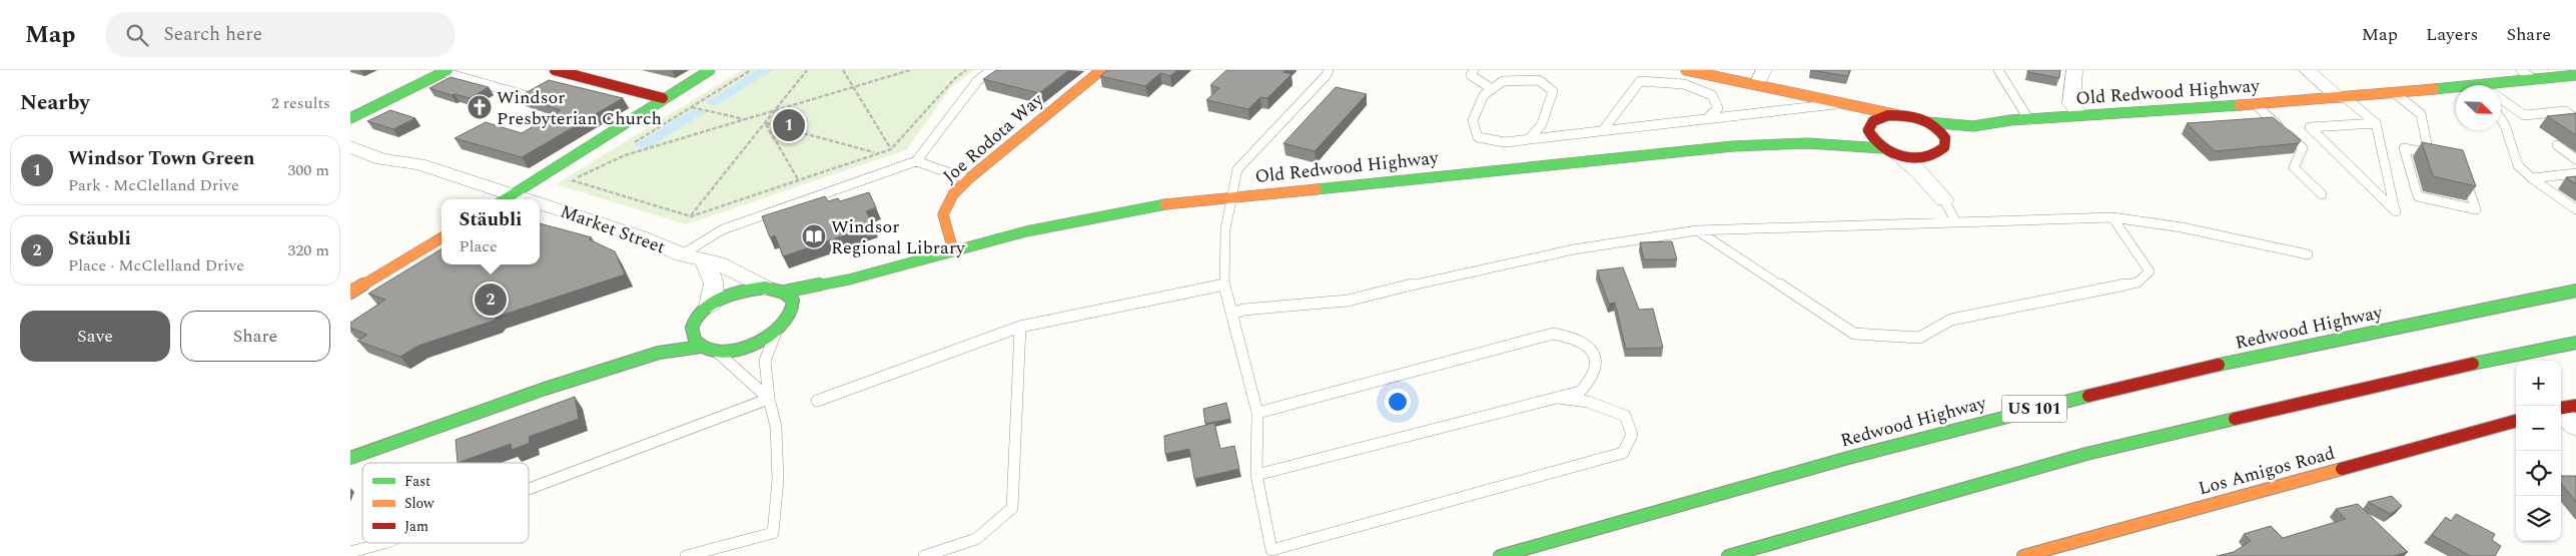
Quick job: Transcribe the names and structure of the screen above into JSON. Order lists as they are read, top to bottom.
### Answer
{
  "streets": {
    "main road": [
      "Old Redwood Highway",
      "Joe Rodota Way",
      "Redwood Highway",
      "US 101",
      "Los Amigos Road"
    ],
    "street": ["Market Street"]
  },
  "crossings": [
    ["Old Redwood Highway", "Joe Rodota Way"],
    ["Old Redwood Highway", "Market Street"]
  ],
  "places": {
    "church": ["Windsor Presbyterian Church"],
    "library": ["Windsor Regional Library"]
  },
  "legend": ["Fast", "Slow", "Jam"],
  "north": "bottom right",
  "page": {
    "header": "Map",
    "search": "Search here",
    "nav": ["Map", "Layers", "Share"],
    "heading": ["Nearby", "2 results"],
    "pins": ["1", "2"],
    "list": [
      {
        "mark": "1",
        "name": "Windsor Town Green",
        "note": "Park · McClelland Drive",
        "value": "300 m"
      },
      {
        "mark": "2",
        "name": "Stäubli",
        "note": "Place · McClelland Drive",
        "value": "320 m"
      }
    ],
    "popup": ["Stäubli", "Place"],
    "buttons": ["Save", "Share"],
    "map_buttons": ["+", "−"]
  }
}
